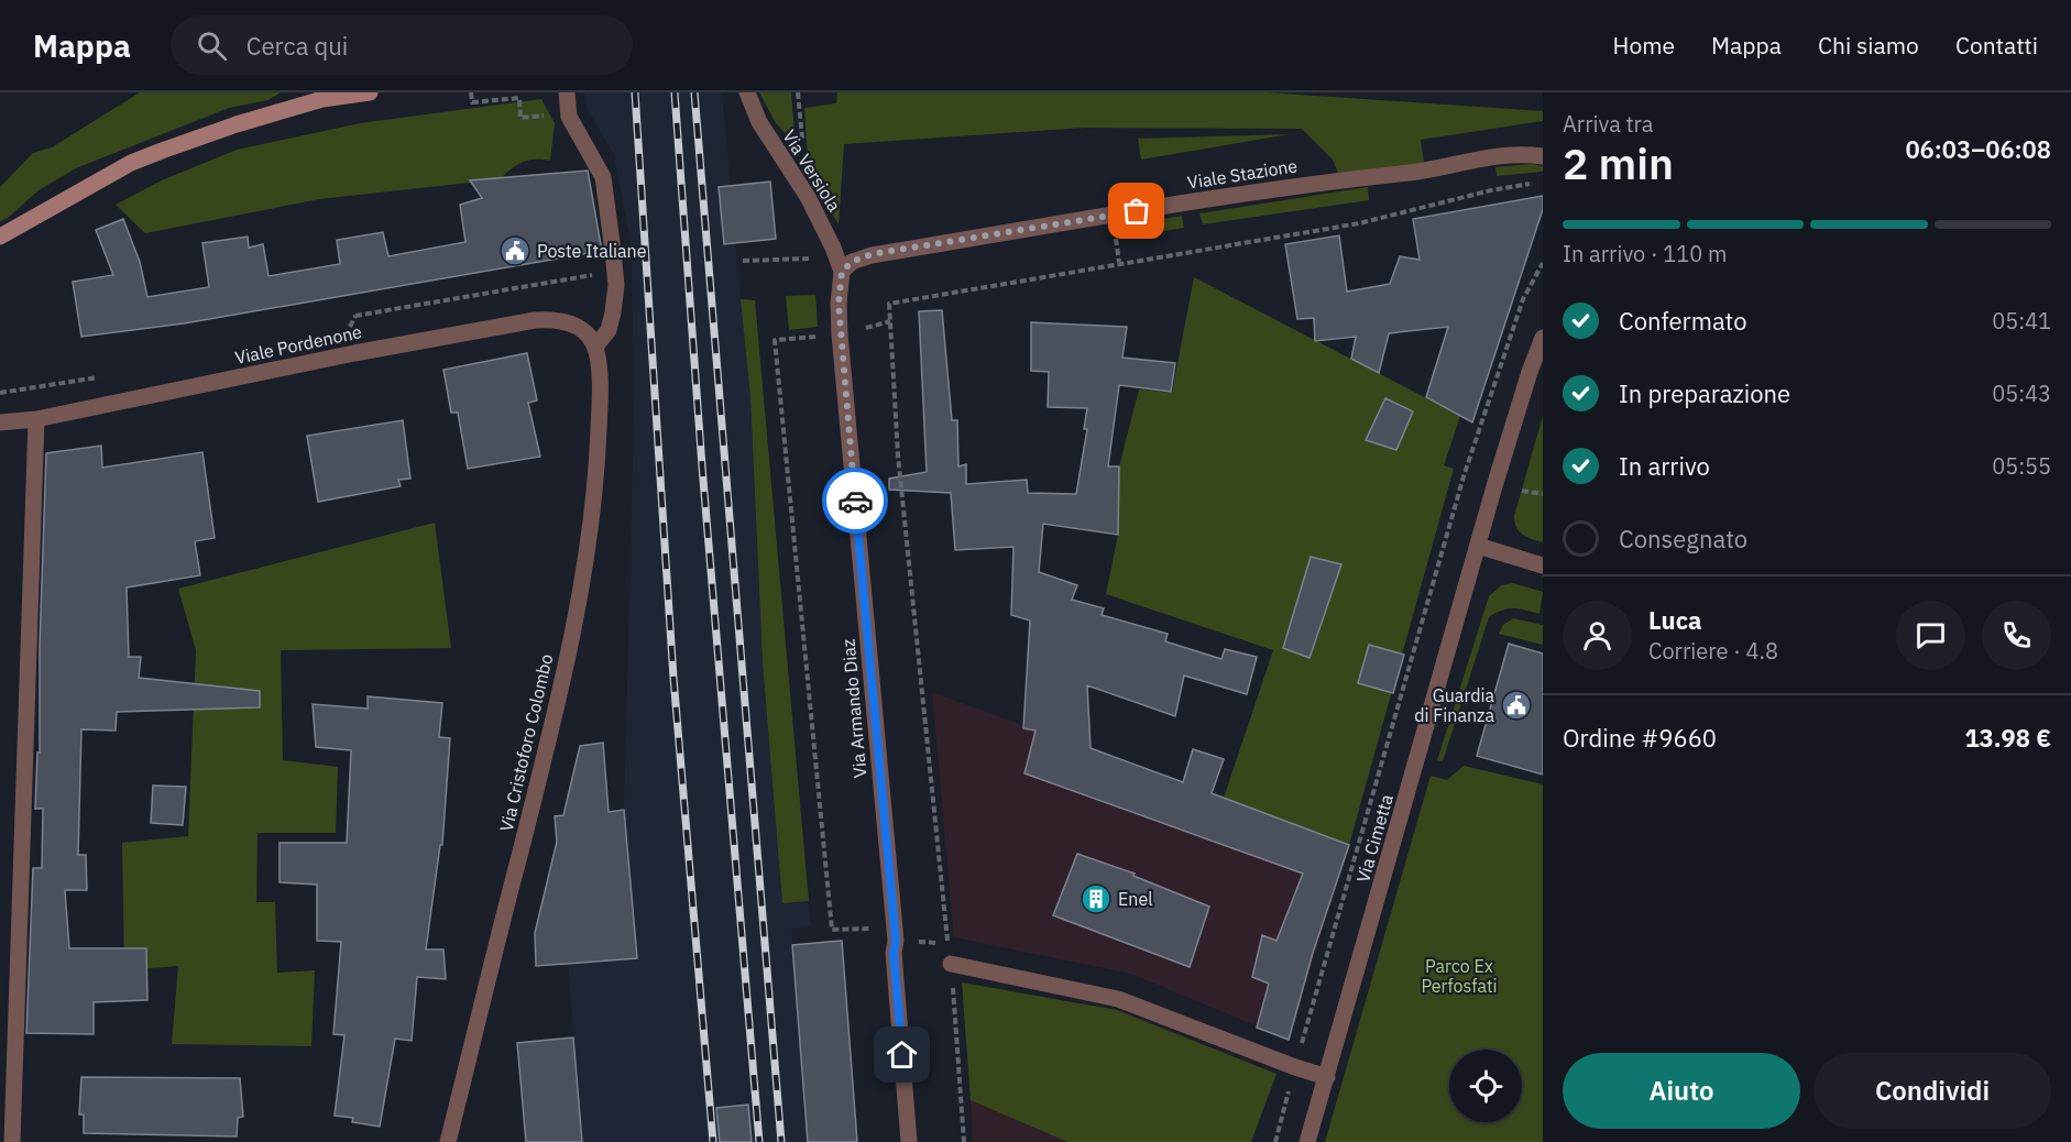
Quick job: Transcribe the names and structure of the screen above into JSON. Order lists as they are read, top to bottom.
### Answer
{
  "streets": {
    "street": [
      "Via Versiola",
      "Viale Stazione",
      "Viale Pordenone",
      "Via Armando Diaz",
      "Via Cristoforo Colombo",
      "Via Cimetta"
    ]
  },
  "crossings": [
    ["Via Versiola", "Viale Stazione"],
    ["Via Versiola", "Via Armando Diaz"],
    ["Viale Stazione", "Via Armando Diaz"],
    ["Viale Pordenone", "Via Cristoforo Colombo"]
  ],
  "parks": ["Parco Ex Perfosfati"],
  "places": {
    "public building": ["Poste Italiane", "Guardia di Finanza"],
    "building": ["Enel"]
  },
  "page": {
    "header": "Mappa",
    "search": "Cerca qui",
    "nav": [
      "Home",
      "Mappa",
      "Chi siamo",
      "Contatti"
    ],
    "heading": ["2 min", "Arriva tra", "06:03–06:08"],
    "panel": [
      "Luca",
      "Corriere · 4.8",
      "Ordine #9660",
      "13.98 €"
    ],
    "bar": "In arrivo · 110 m",
    "list": [
      ["Confermato", "05:41"],
      ["In preparazione", "05:43"],
      ["In arrivo", "05:55"],
      "Consegnato"
    ],
    "buttons": ["Aiuto", "Condividi"]
  }
}
